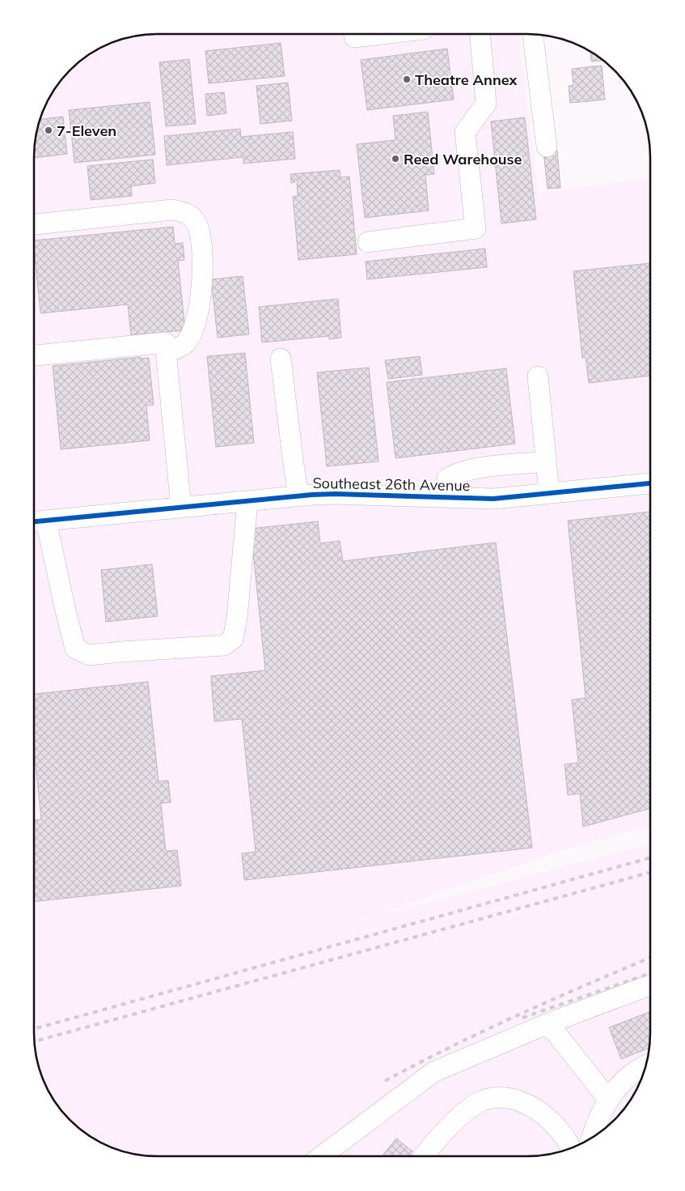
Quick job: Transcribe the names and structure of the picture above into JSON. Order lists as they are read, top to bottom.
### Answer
{
  "streets": {
    "street": ["Southeast 26th Avenue"]
  },
  "places": ["Theatre Annex", "7-Eleven", "Reed Warehouse"]
}
